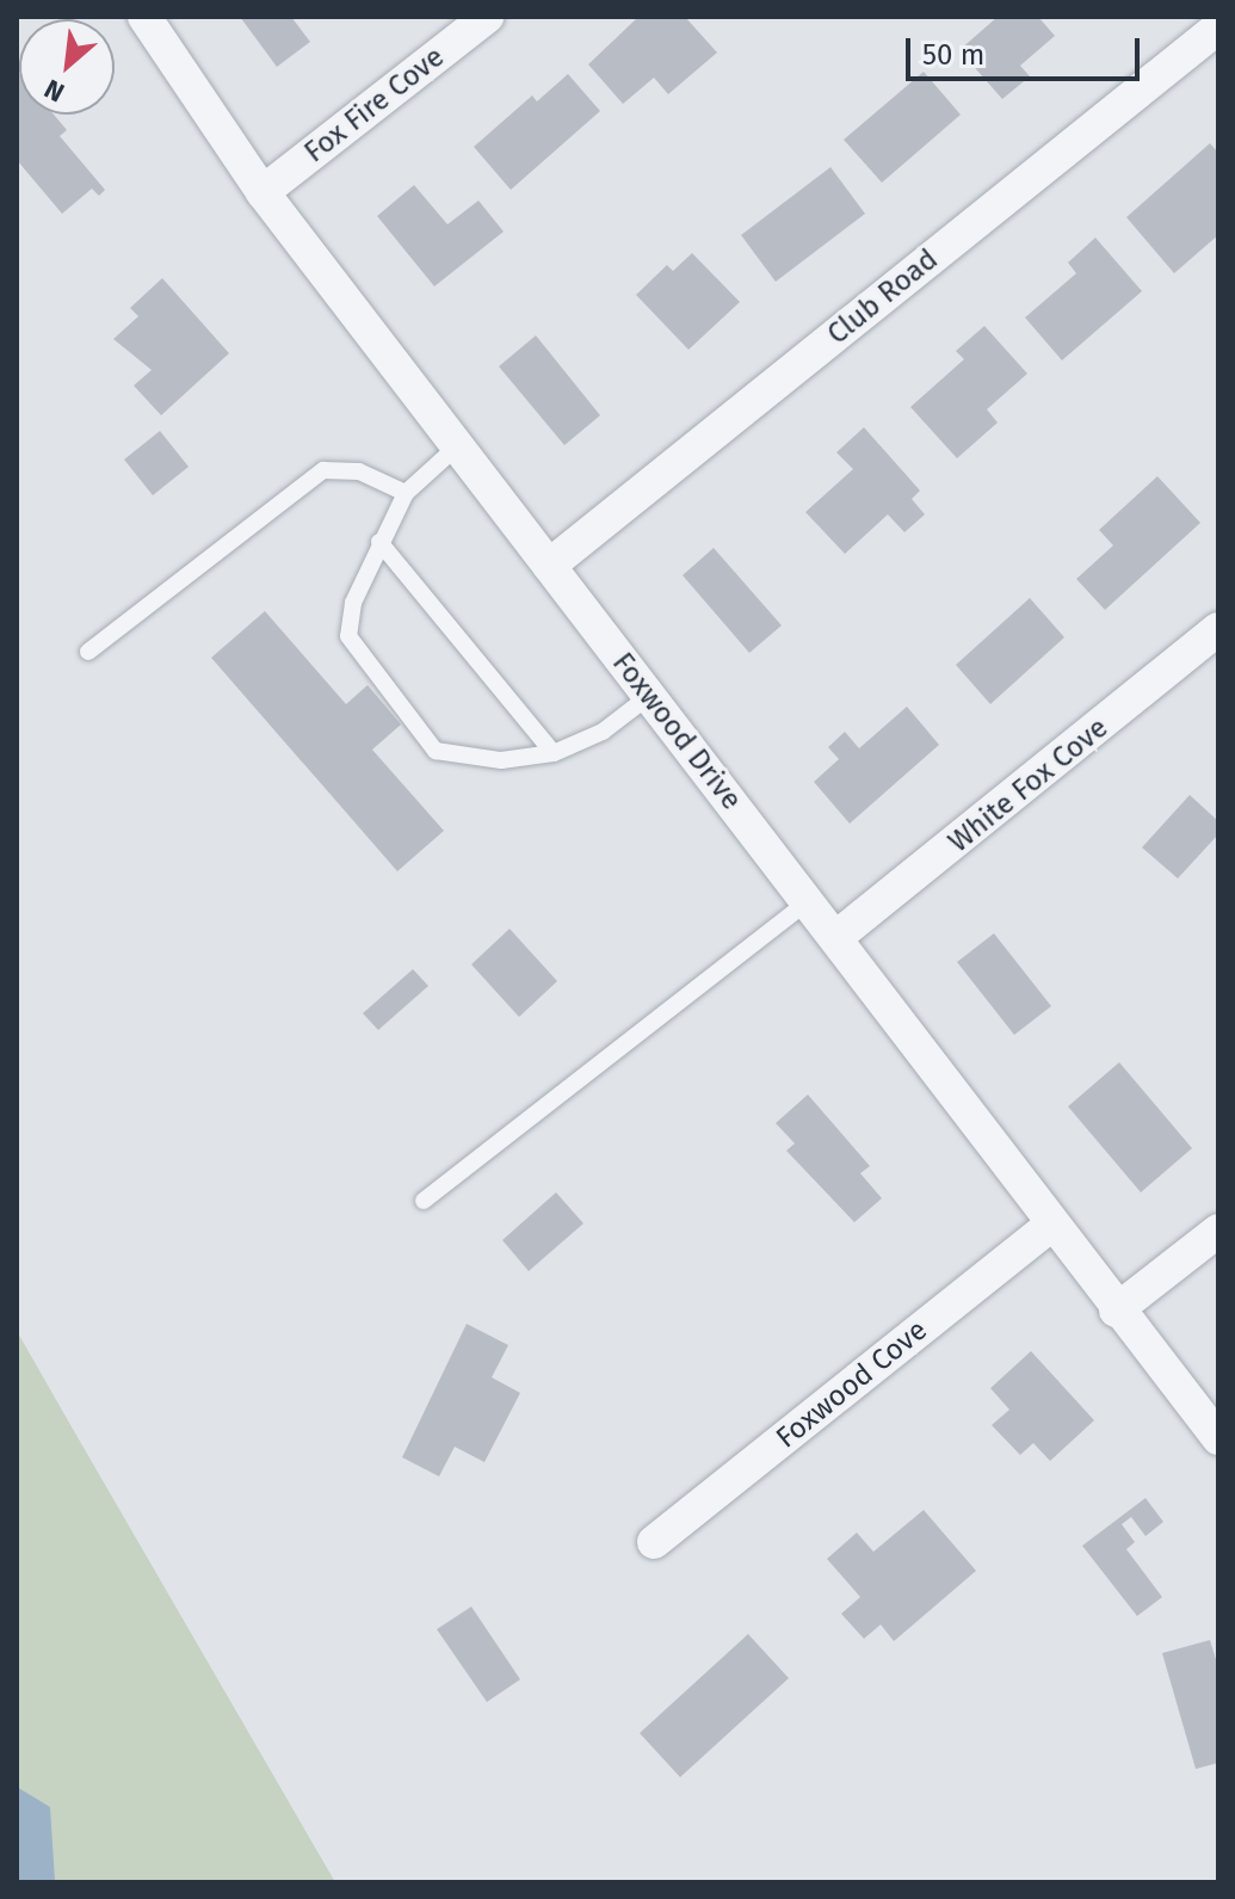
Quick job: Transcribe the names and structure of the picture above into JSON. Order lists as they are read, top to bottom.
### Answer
{
  "streets": {
    "street": [
      "Fox Fire Cove",
      "Club Road",
      "Foxwood Drive",
      "White Fox Cove",
      "Foxwood Cove"
    ]
  },
  "crossings": [
    ["Fox Fire Cove", "Foxwood Drive"],
    ["Club Road", "Foxwood Drive"],
    ["Foxwood Drive", "White Fox Cove"],
    ["Foxwood Drive", "Foxwood Cove"]
  ],
  "scale_bar": "50 m",
  "north": "bottom left"
}
